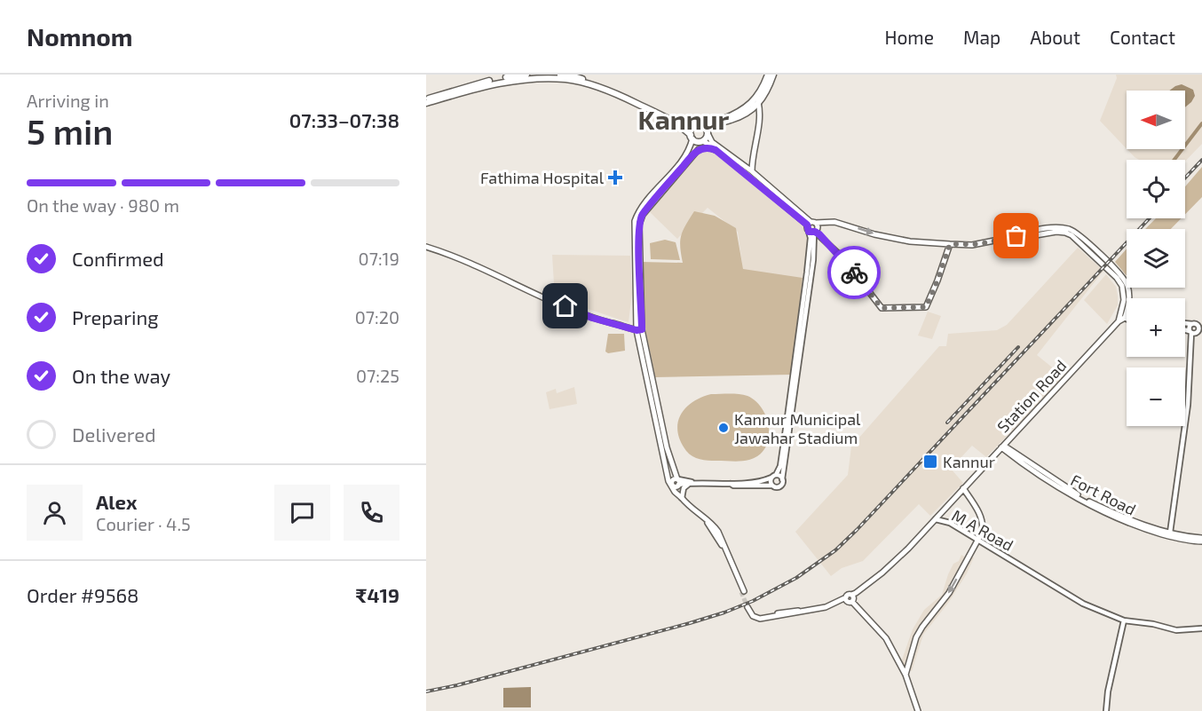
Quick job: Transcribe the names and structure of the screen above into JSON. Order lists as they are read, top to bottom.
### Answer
{
  "streets": {
    "main road": ["Station Road", "Fort Road"],
    "street": ["M A Road"]
  },
  "crossings": [
    ["Station Road", "Fort Road"],
    ["Station Road", "M A Road"]
  ],
  "districts": ["Kannur"],
  "places": {
    "health": ["Fathima Hospital"],
    "other": ["Kannur Municipal Jawahar Stadium"],
    "transit": ["Kannur"]
  },
  "north": "left",
  "page": {
    "header": "Nomnom",
    "nav": [
      "Home",
      "Map",
      "About",
      "Contact"
    ],
    "heading": ["5 min", "Arriving in", "07:33–07:38"],
    "panel": [
      "Alex",
      "Courier · 4.5",
      "Order #9568",
      "₹419"
    ],
    "map_buttons": ["+", "−"],
    "bar": "On the way · 980 m",
    "list": [
      ["Confirmed", "07:19"],
      ["Preparing", "07:20"],
      ["On the way", "07:25"],
      "Delivered"
    ]
  }
}
